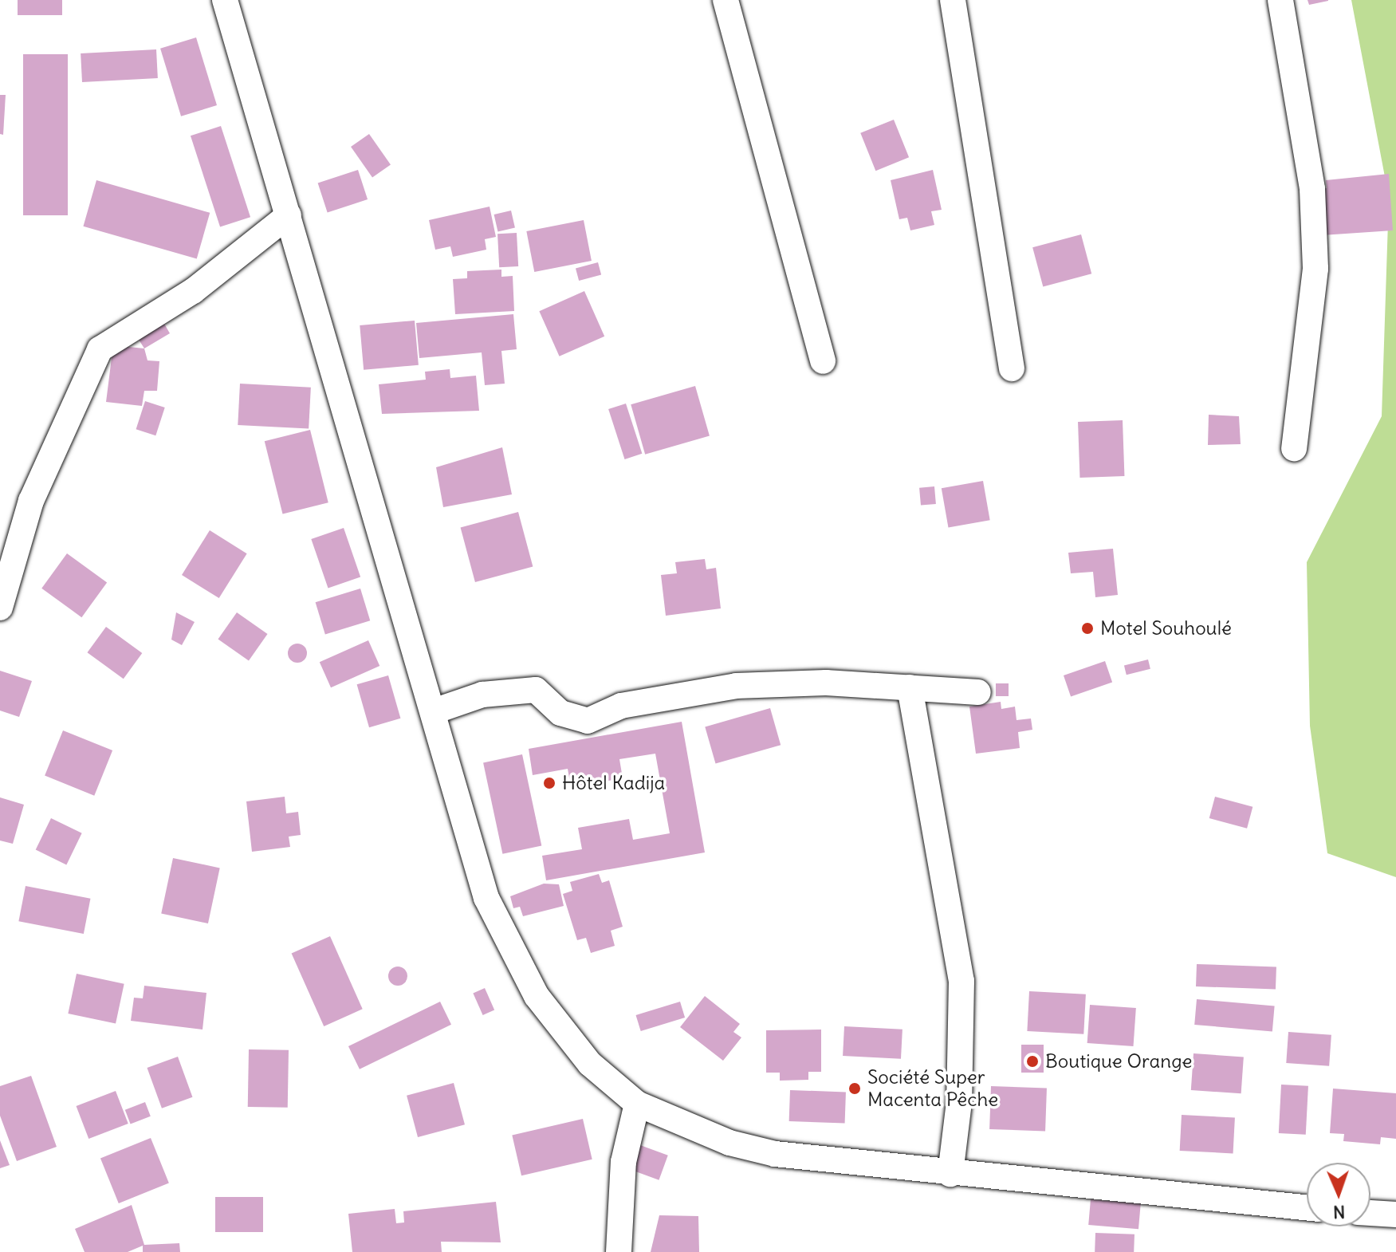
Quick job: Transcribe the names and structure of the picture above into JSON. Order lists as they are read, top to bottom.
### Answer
{
  "places": [
    "Motel Souhoulé",
    "Hôtel Kadija",
    "Boutique Orange",
    "Société Super Macenta Pêche"
  ],
  "north": "bottom"
}
